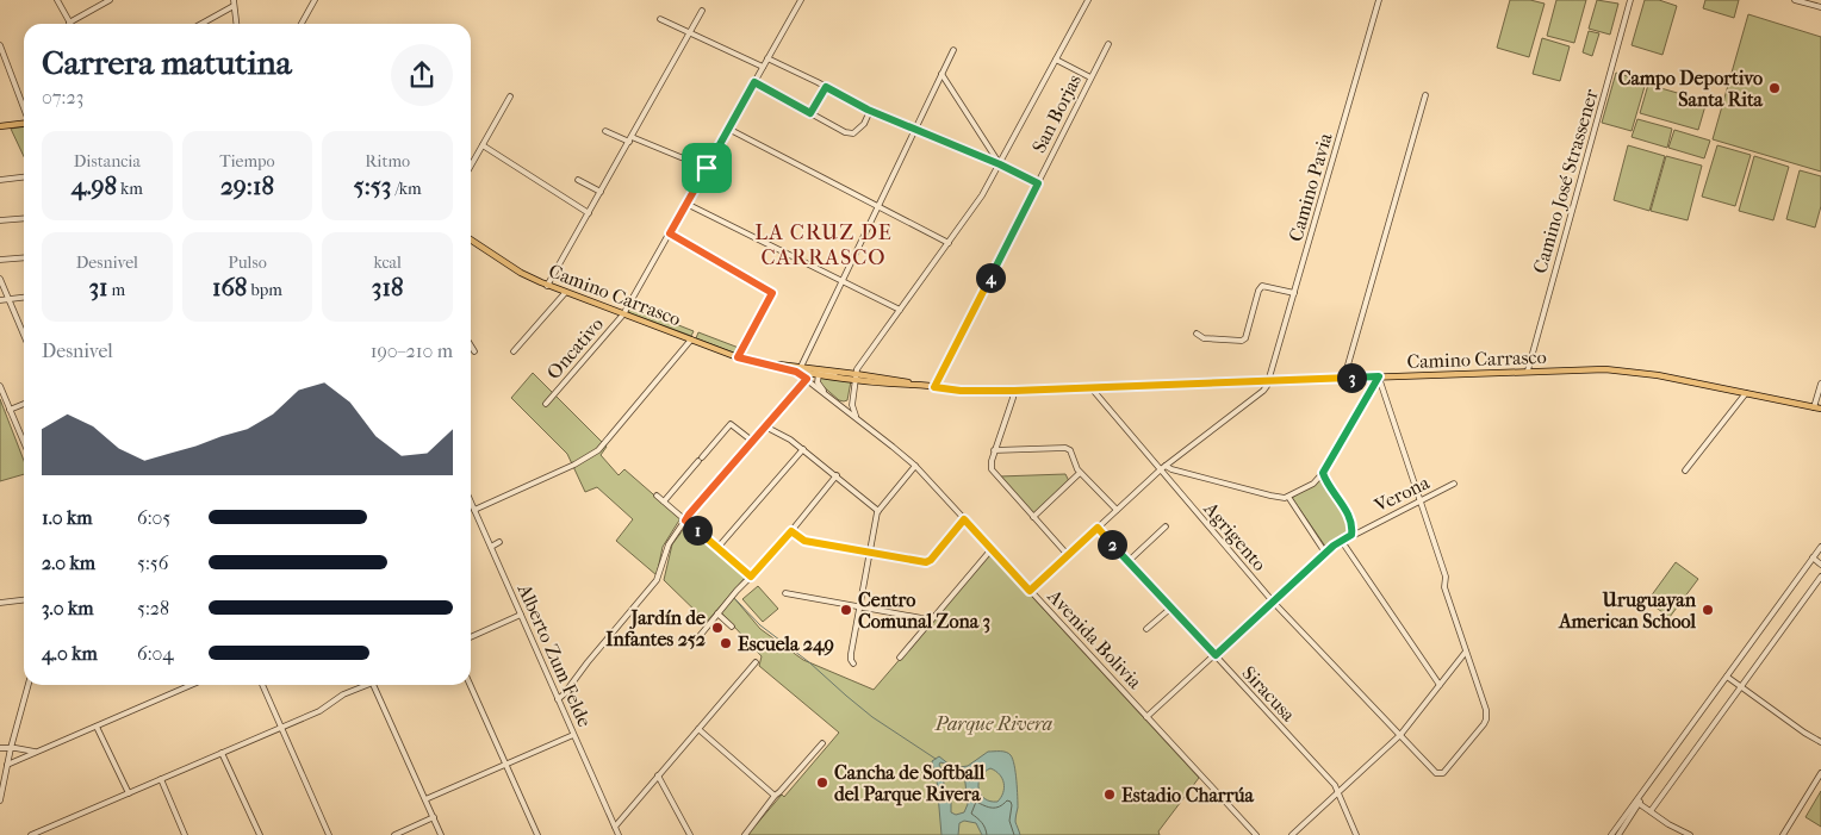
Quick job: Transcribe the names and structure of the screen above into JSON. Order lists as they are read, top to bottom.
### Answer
{
  "streets": {
    "main road": ["Camino Carrasco"],
    "street": [
      "San Borjas",
      "Camino José Strassener",
      "Camino Pavia",
      "Oncativo",
      "Verona",
      "Agrigento",
      "Avenida Bolivia",
      "Alberto Zum Felde",
      "Siracusa"
    ]
  },
  "crossings": [
    ["San Borjas", "Camino Carrasco"],
    ["Camino José Strassener", "Camino Carrasco"],
    ["Camino Pavia", "Camino Carrasco"],
    ["Camino Carrasco", "Oncativo"],
    ["Camino Carrasco", "Agrigento"],
    ["Camino Carrasco", "Avenida Bolivia"],
    ["Verona", "Agrigento"],
    ["Verona", "Avenida Bolivia"],
    ["Verona", "Siracusa"]
  ],
  "districts": ["LA CRUZ DE CARRASCO"],
  "parks": ["Parque Rivera"],
  "places": [
    "Campo Deportivo Santa Rita",
    "Centro Comunal Zona 3",
    "Uruguayan American School",
    "Jardín de Infantes 252",
    "Escuela 249",
    "Cancha de Softball del Parque Rivera",
    "Estadio Charrúa"
  ],
  "page": {
    "heading": ["Carrera matutina", "07:23"],
    "stats": [
      ["Distancia", "4.98 km"],
      ["Tiempo", "29:18"],
      ["Ritmo", "5:53 /km"],
      ["Desnivel", "31 m"],
      ["Pulso", "168 bpm"],
      ["kcal", "318"]
    ],
    "pins": [
      "4",
      "3",
      "1",
      "2"
    ],
    "chart": ["Desnivel", "190–210 m"],
    "list": [
      {
        "name": "1.0 km",
        "note": "6:05"
      },
      {
        "name": "2.0 km",
        "note": "5:56"
      },
      {
        "name": "3.0 km",
        "note": "5:28"
      },
      {
        "name": "4.0 km",
        "note": "6:04"
      }
    ]
  }
}
